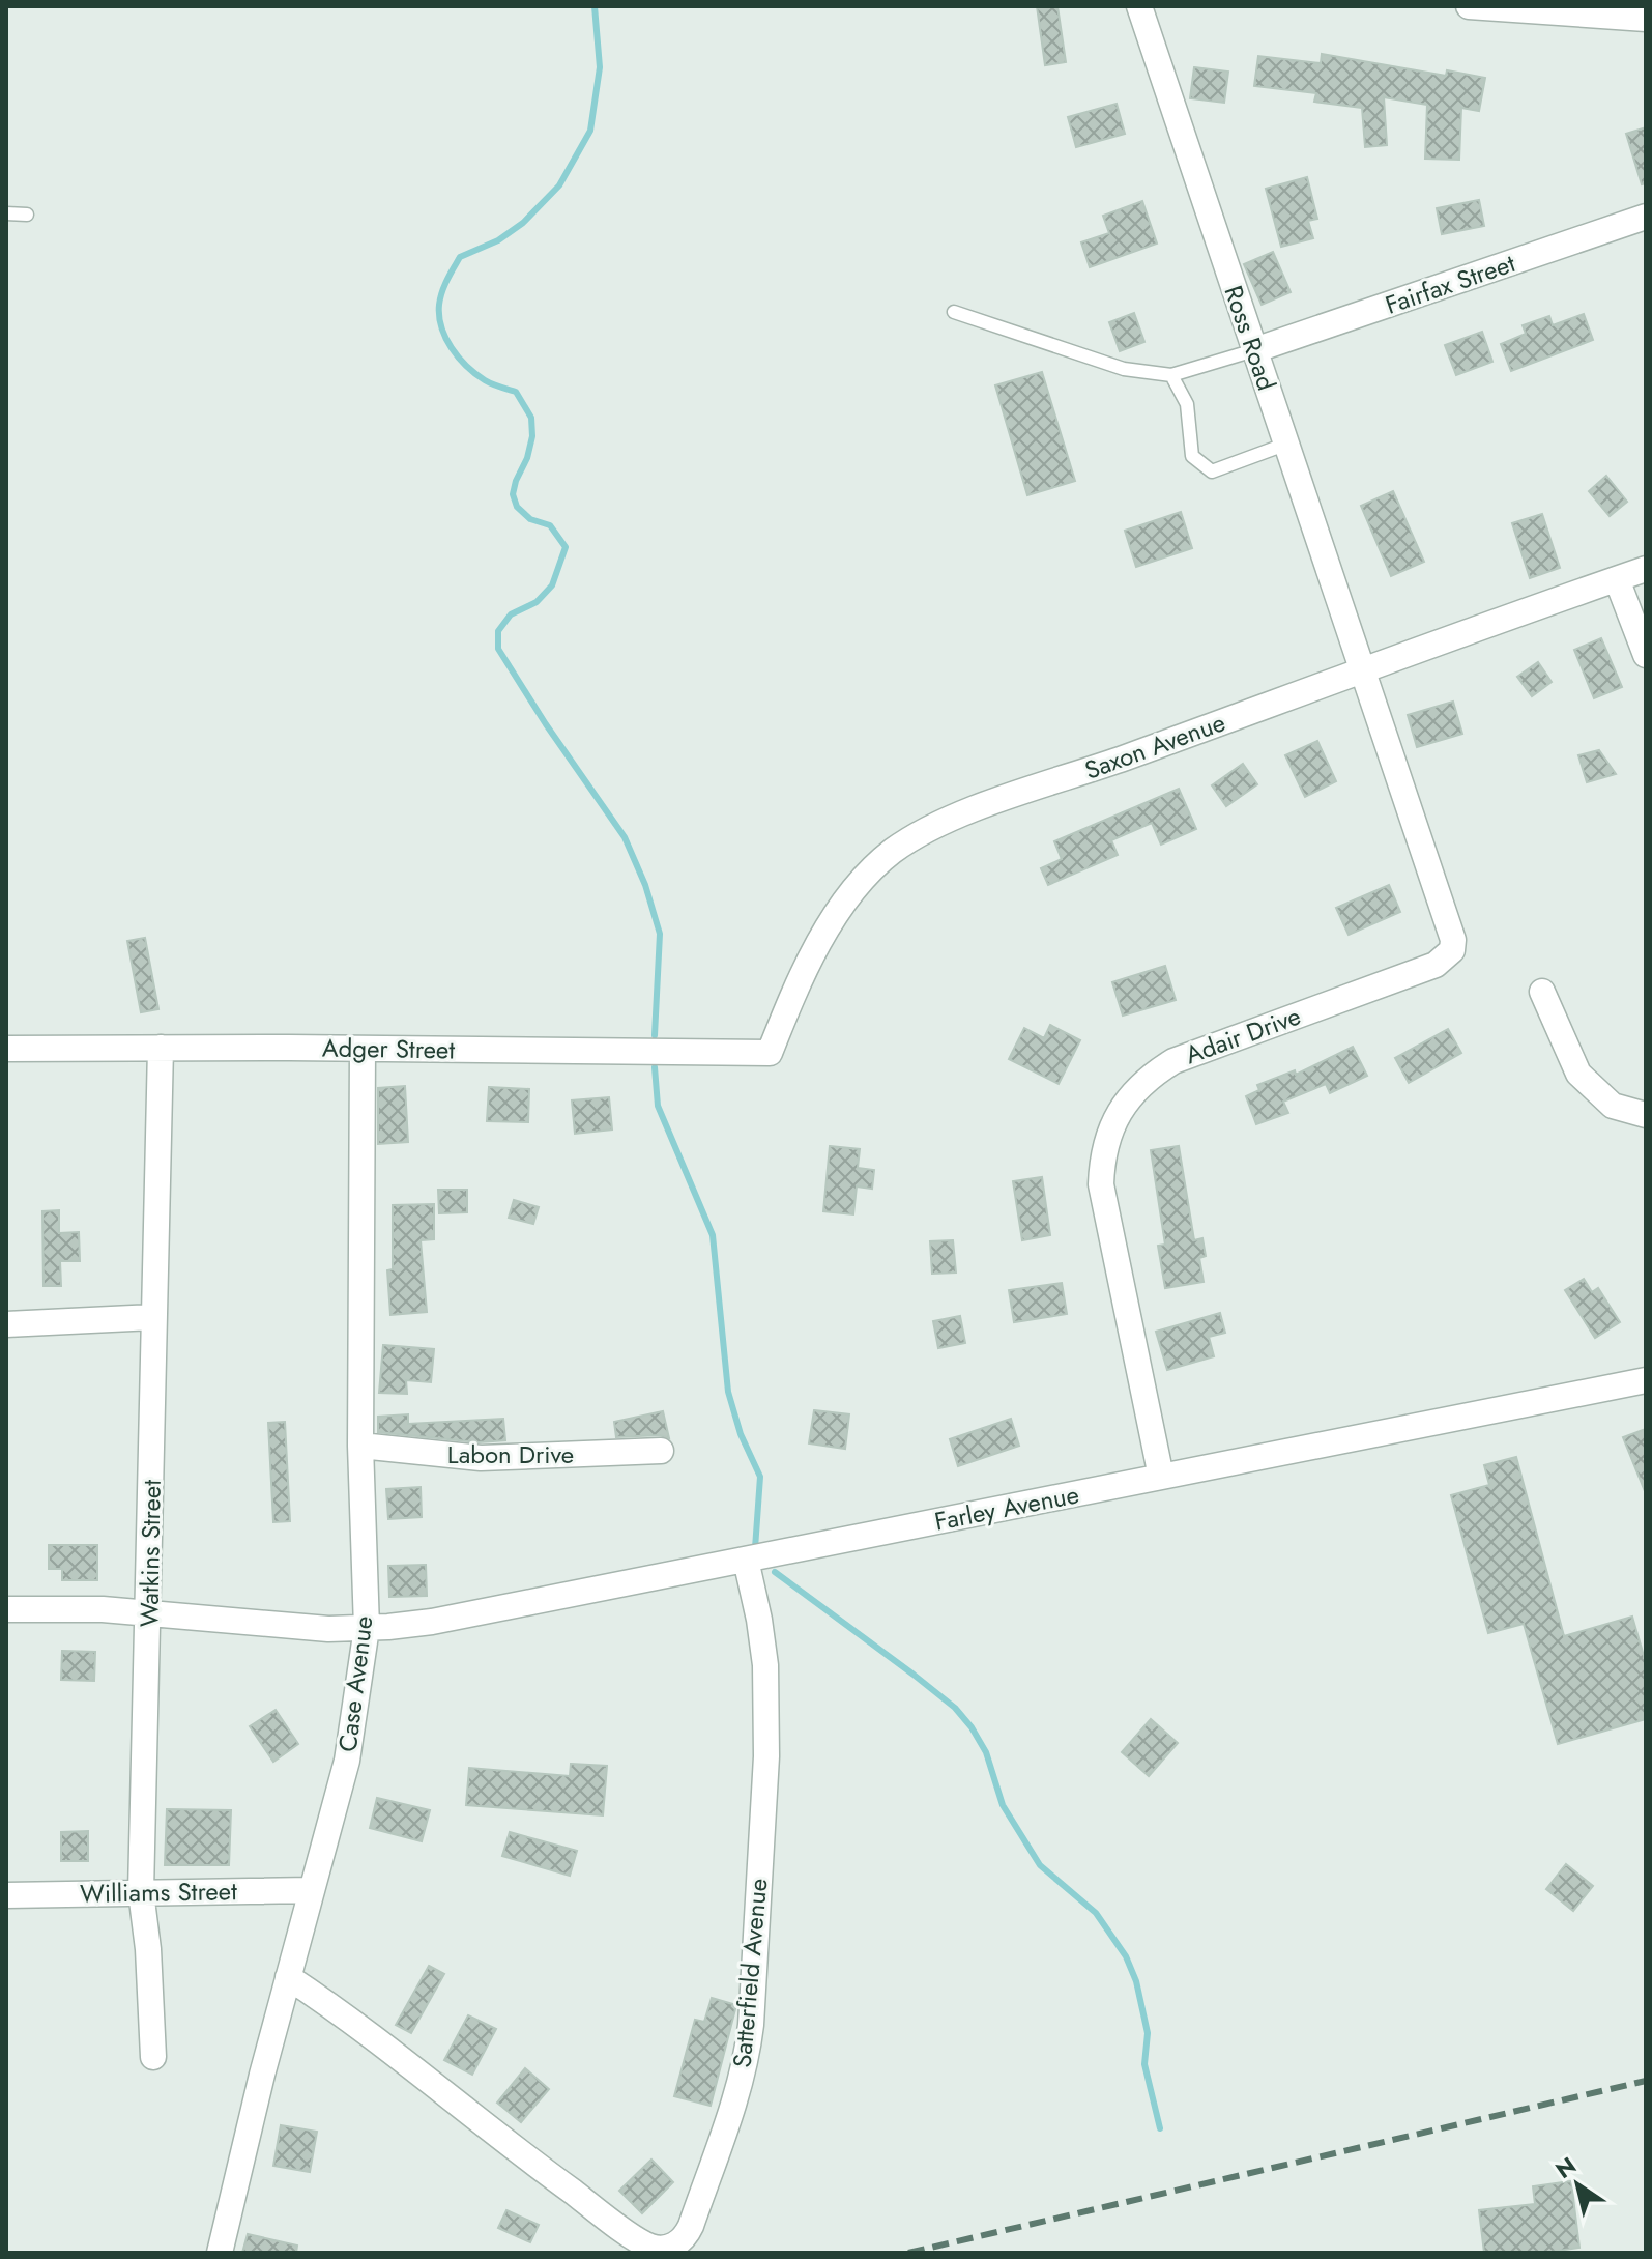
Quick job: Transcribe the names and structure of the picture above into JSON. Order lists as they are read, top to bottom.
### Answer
{
  "streets": {
    "street": [
      "Fairfax Street",
      "Ross Road",
      "Saxon Avenue",
      "Adair Drive",
      "Adger Street",
      "Labon Drive",
      "Farley Avenue",
      "Watkins Street",
      "Case Avenue",
      "Williams Street",
      "Satterfield Avenue"
    ]
  },
  "crossings": [
    ["Fairfax Street", "Ross Road"],
    ["Ross Road", "Saxon Avenue"],
    ["Ross Road", "Adair Drive"],
    ["Saxon Avenue", "Adair Drive"],
    ["Saxon Avenue", "Adger Street"],
    ["Adair Drive", "Farley Avenue"],
    ["Adger Street", "Watkins Street"],
    ["Adger Street", "Case Avenue"],
    ["Labon Drive", "Case Avenue"],
    ["Farley Avenue", "Watkins Street"],
    ["Farley Avenue", "Case Avenue"],
    ["Farley Avenue", "Satterfield Avenue"],
    ["Watkins Street", "Williams Street"],
    ["Case Avenue", "Williams Street"],
    ["Case Avenue", "Satterfield Avenue"]
  ],
  "north": "top left"
}
